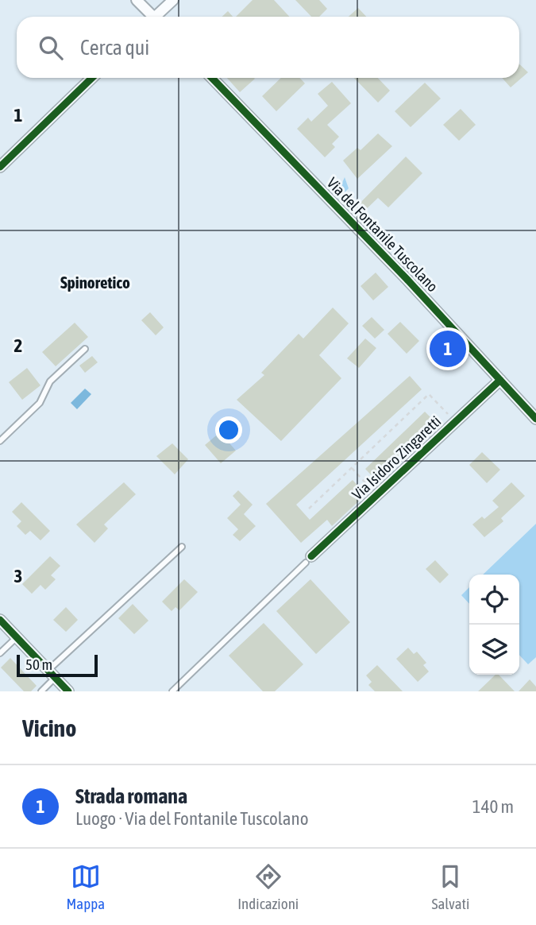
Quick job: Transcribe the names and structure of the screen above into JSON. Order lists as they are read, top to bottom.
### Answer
{
  "streets": {
    "street": ["Via del Fontanile Tuscolano", "Via Isidoro Zingaretti"]
  },
  "crossings": [
    ["Via del Fontanile Tuscolano", "Via Isidoro Zingaretti"]
  ],
  "districts": ["Spinoretico"],
  "scale_bar": "50 m",
  "page": {
    "search": "Cerca qui",
    "pins": "1",
    "scale": "50 m",
    "heading": "Vicino",
    "list": [
      {
        "mark": "1",
        "name": "Strada romana",
        "note": "Luogo · Via del Fontanile Tuscolano",
        "value": "140 m"
      }
    ],
    "nav": ["Mappa", "Indicazioni", "Salvati"]
  },
  "grid": {
    "rows": ["1", "2", "3"]
  }
}
